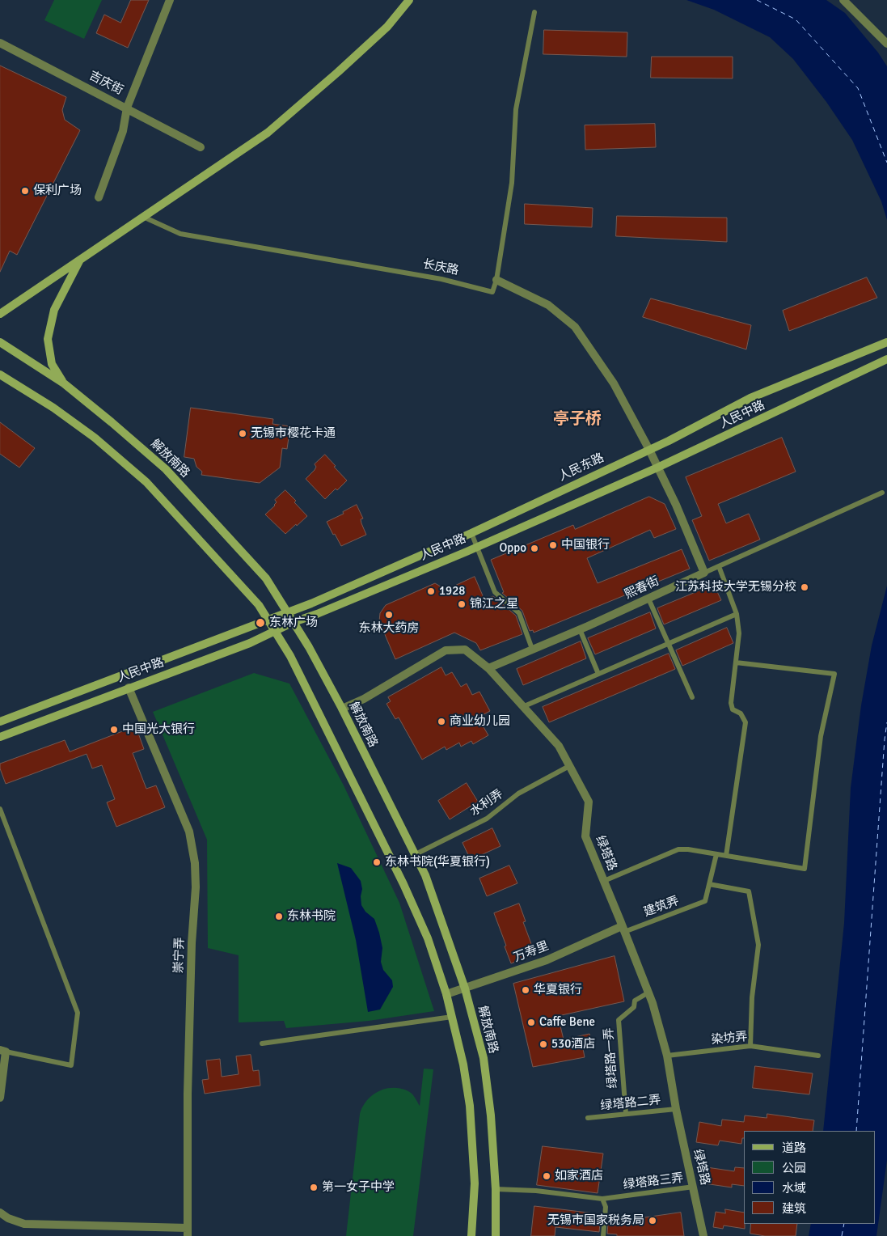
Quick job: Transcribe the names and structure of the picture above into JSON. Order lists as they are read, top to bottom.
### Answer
{
  "streets": {
    "main road": ["人民中路", "解放南路", "人民东路"],
    "street": [
      "吉庆街",
      "熙春街",
      "绿塔路",
      "万寿里",
      "崇宁弄"
    ],
    "lane": [
      "长庆路",
      "水利弄",
      "建筑弄",
      "染坊弄",
      "绿塔路一弄",
      "绿塔路二弄",
      "绿塔路三弄"
    ]
  },
  "crossings": [
    ["人民中路", "解放南路"],
    ["人民中路", "人民东路"],
    ["人民中路", "崇宁弄"],
    ["解放南路", "人民东路"],
    ["解放南路", "水利弄"],
    ["解放南路", "绿塔路"],
    ["解放南路", "万寿里"],
    ["解放南路", "绿塔路三弄"],
    ["熙春街", "绿塔路"],
    ["水利弄", "绿塔路"],
    ["绿塔路", "建筑弄"],
    ["绿塔路", "万寿里"],
    ["绿塔路", "染坊弄"],
    ["绿塔路", "绿塔路一弄"],
    ["绿塔路", "绿塔路二弄"],
    ["绿塔路", "绿塔路三弄"],
    ["建筑弄", "万寿里"],
    ["绿塔路一弄", "绿塔路二弄"]
  ],
  "districts": ["亭子桥"],
  "places": [
    "保利广场",
    "无锡市樱花卡通",
    "中国银行",
    "Oppo",
    "江苏科技大学无锡分校",
    "1928",
    "锦江之星",
    "东林大药房",
    "东林广场",
    "商业幼儿园",
    "中国光大银行",
    "东林书院(华夏银行)",
    "东林书院",
    "华夏银行",
    "Caffe Bene",
    "530酒店",
    "如家酒店",
    "第一女子中学",
    "无锡市国家税务局"
  ],
  "legend": [
    "道路",
    "公园",
    "水域",
    "建筑"
  ]
}
